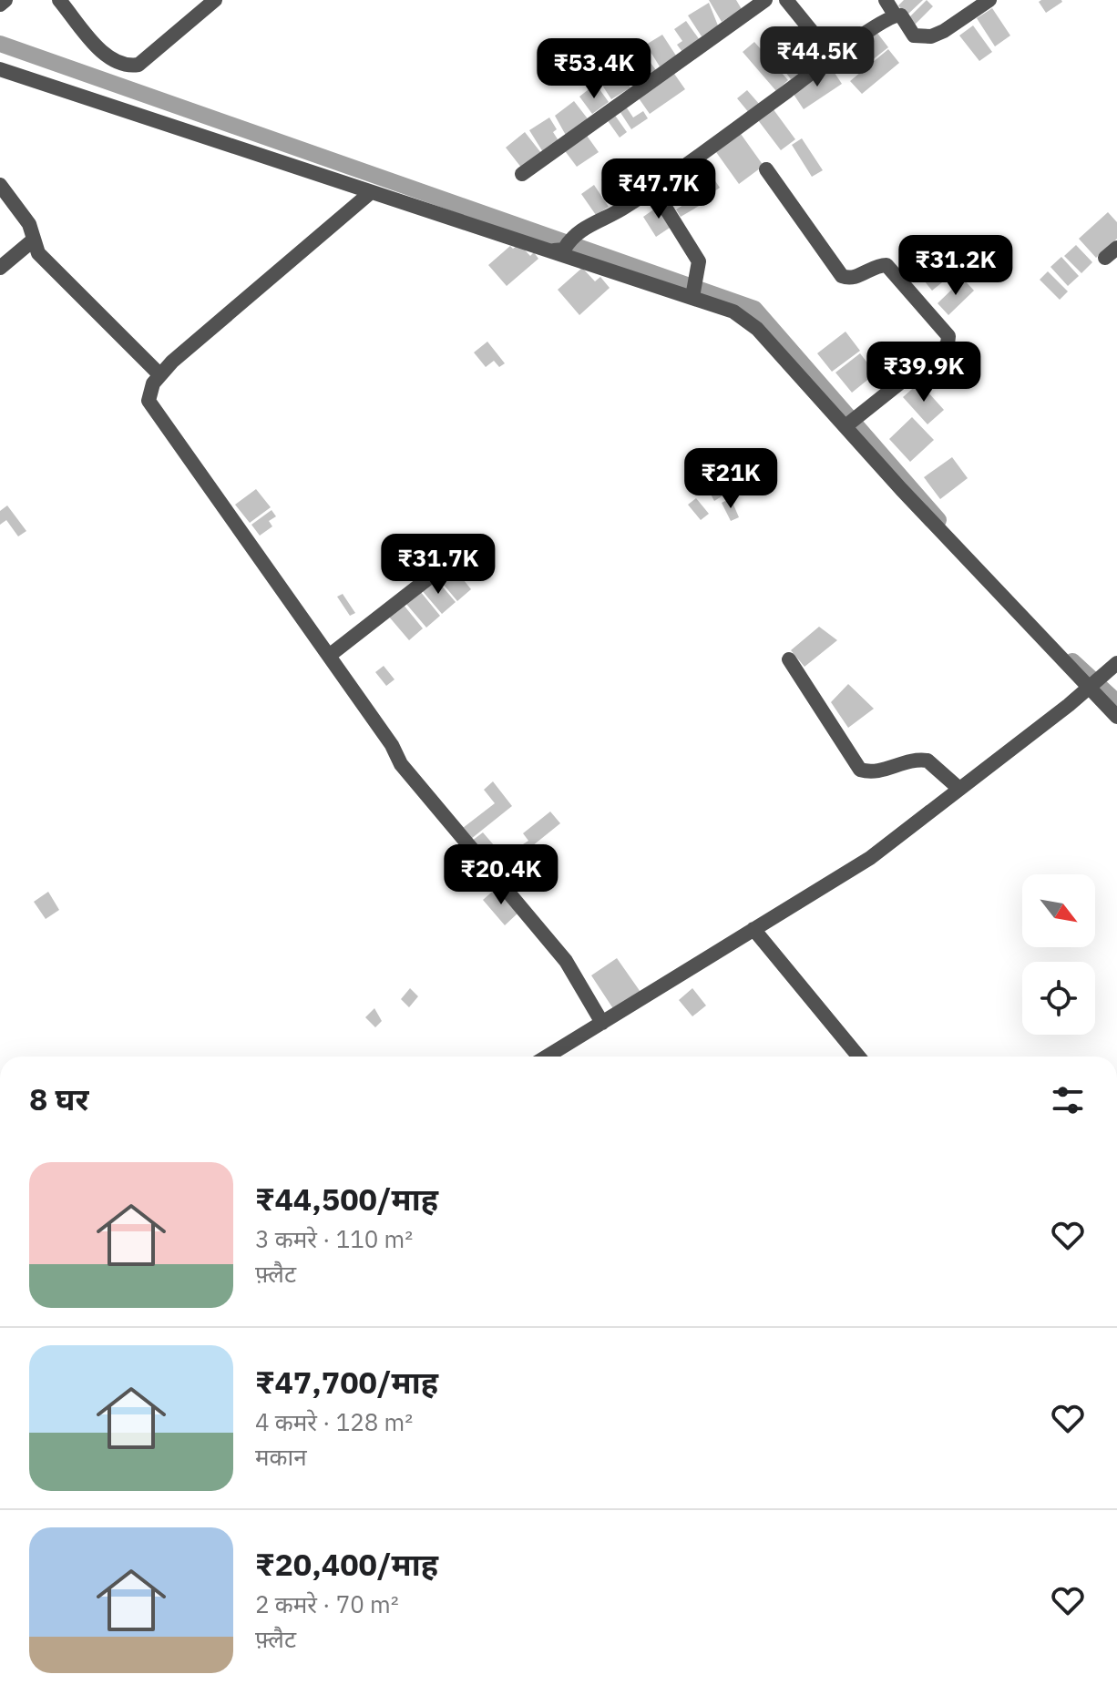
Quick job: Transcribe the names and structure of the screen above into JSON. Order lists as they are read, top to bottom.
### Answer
{
  "north": "bottom right",
  "page": {
    "price": [
      "₹44.5K",
      "₹53.4K",
      "₹47.7K",
      "₹31.2K",
      "₹39.9K",
      "₹21K",
      "₹31.7K",
      "₹20.4K"
    ],
    "heading": "8 घर",
    "list": [
      {
        "name": "₹44,500/माह",
        "note": "3 कमरे · 110 m² · फ़्लैट"
      },
      {
        "name": "₹47,700/माह",
        "note": "4 कमरे · 128 m² · मकान"
      },
      {
        "name": "₹20,400/माह",
        "note": "2 कमरे · 70 m² · फ़्लैट"
      }
    ]
  }
}
